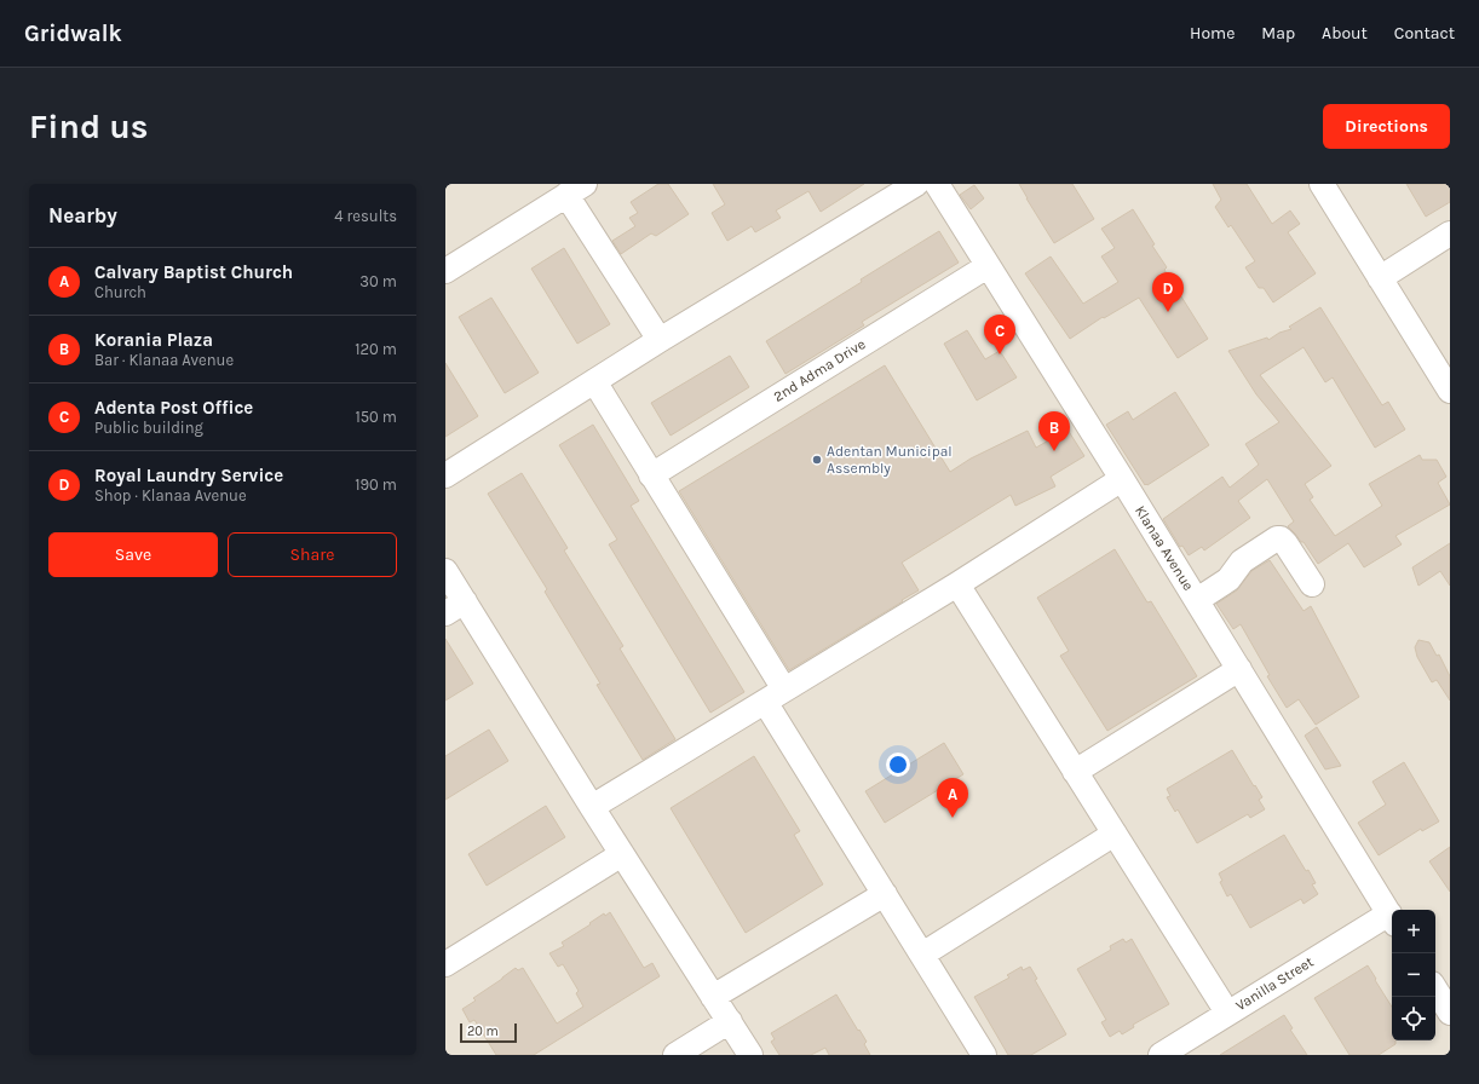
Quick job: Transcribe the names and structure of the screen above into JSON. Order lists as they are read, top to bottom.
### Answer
{
  "streets": {
    "street": ["2nd Adma Drive", "Klanaa Avenue", "Vanilla Street"]
  },
  "crossings": [
    ["2nd Adma Drive", "Klanaa Avenue"],
    ["Klanaa Avenue", "Vanilla Street"]
  ],
  "places": ["Adentan Municipal Assembly"],
  "scale_bar": "20 m",
  "page": {
    "header": "Gridwalk",
    "nav": [
      "Home",
      "Map",
      "About",
      "Contact"
    ],
    "buttons": [
      "Directions",
      ["Save", "Share"]
    ],
    "title": "Find us",
    "heading": ["Nearby", "4 results"],
    "list": [
      {
        "mark": "A",
        "name": "Calvary Baptist Church",
        "note": "Church",
        "value": "30 m"
      },
      {
        "mark": "B",
        "name": "Korania Plaza",
        "note": "Bar · Klanaa Avenue",
        "value": "120 m"
      },
      {
        "mark": "C",
        "name": "Adenta Post Office",
        "note": "Public building",
        "value": "150 m"
      },
      {
        "mark": "D",
        "name": "Royal Laundry Service",
        "note": "Shop · Klanaa Avenue",
        "value": "190 m"
      }
    ],
    "pins": [
      "D",
      "C",
      "B",
      "A"
    ],
    "map_buttons": ["+", "−"],
    "scale": "20 m"
  }
}
